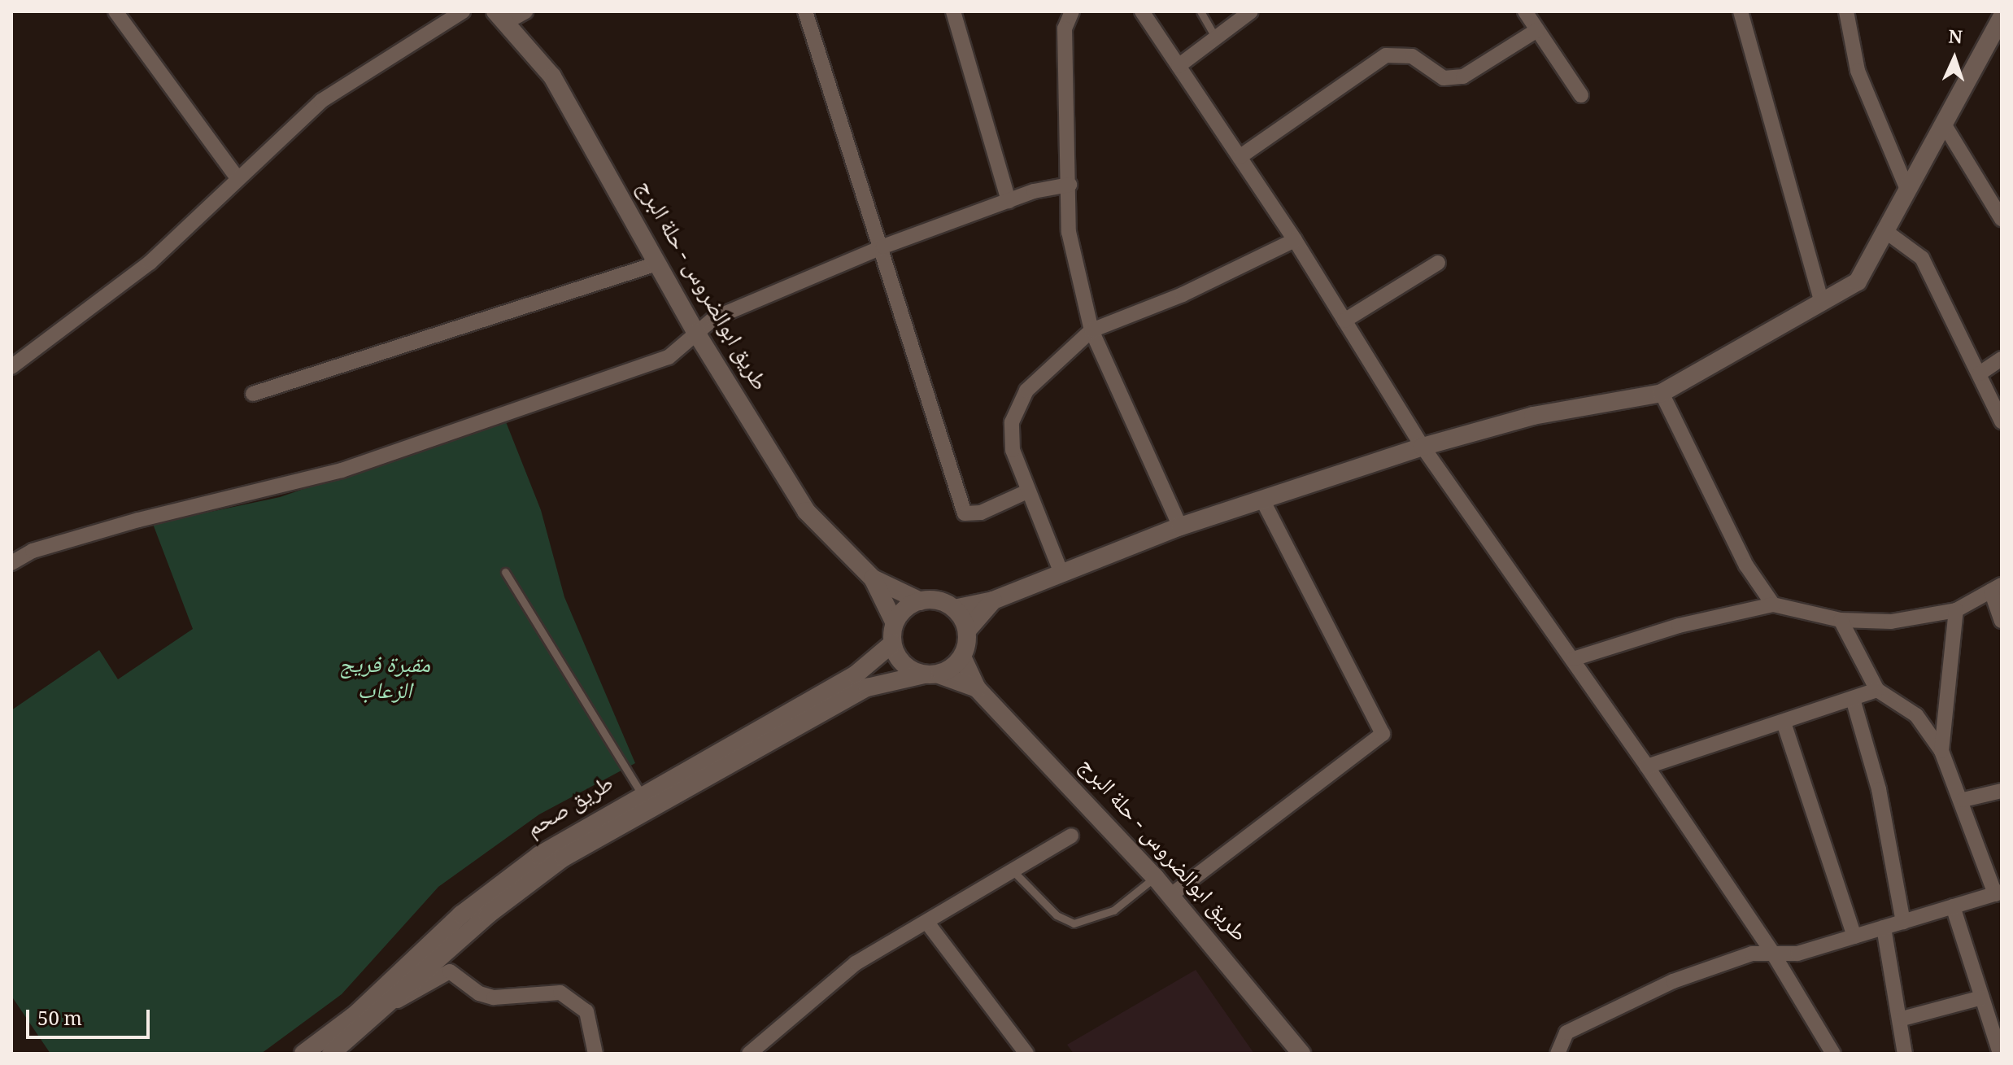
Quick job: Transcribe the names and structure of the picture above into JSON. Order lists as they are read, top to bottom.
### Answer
{
  "streets": {
    "main road": ["طريق ابوالضروس - حلة البرج", "طريق صحم"]
  },
  "crossings": [
    ["طريق ابوالضروس - حلة البرج", "طريق صحم"]
  ],
  "parks": ["مقبرة فريج الزعاب"],
  "scale_bar": "50 m",
  "north": "top"
}
